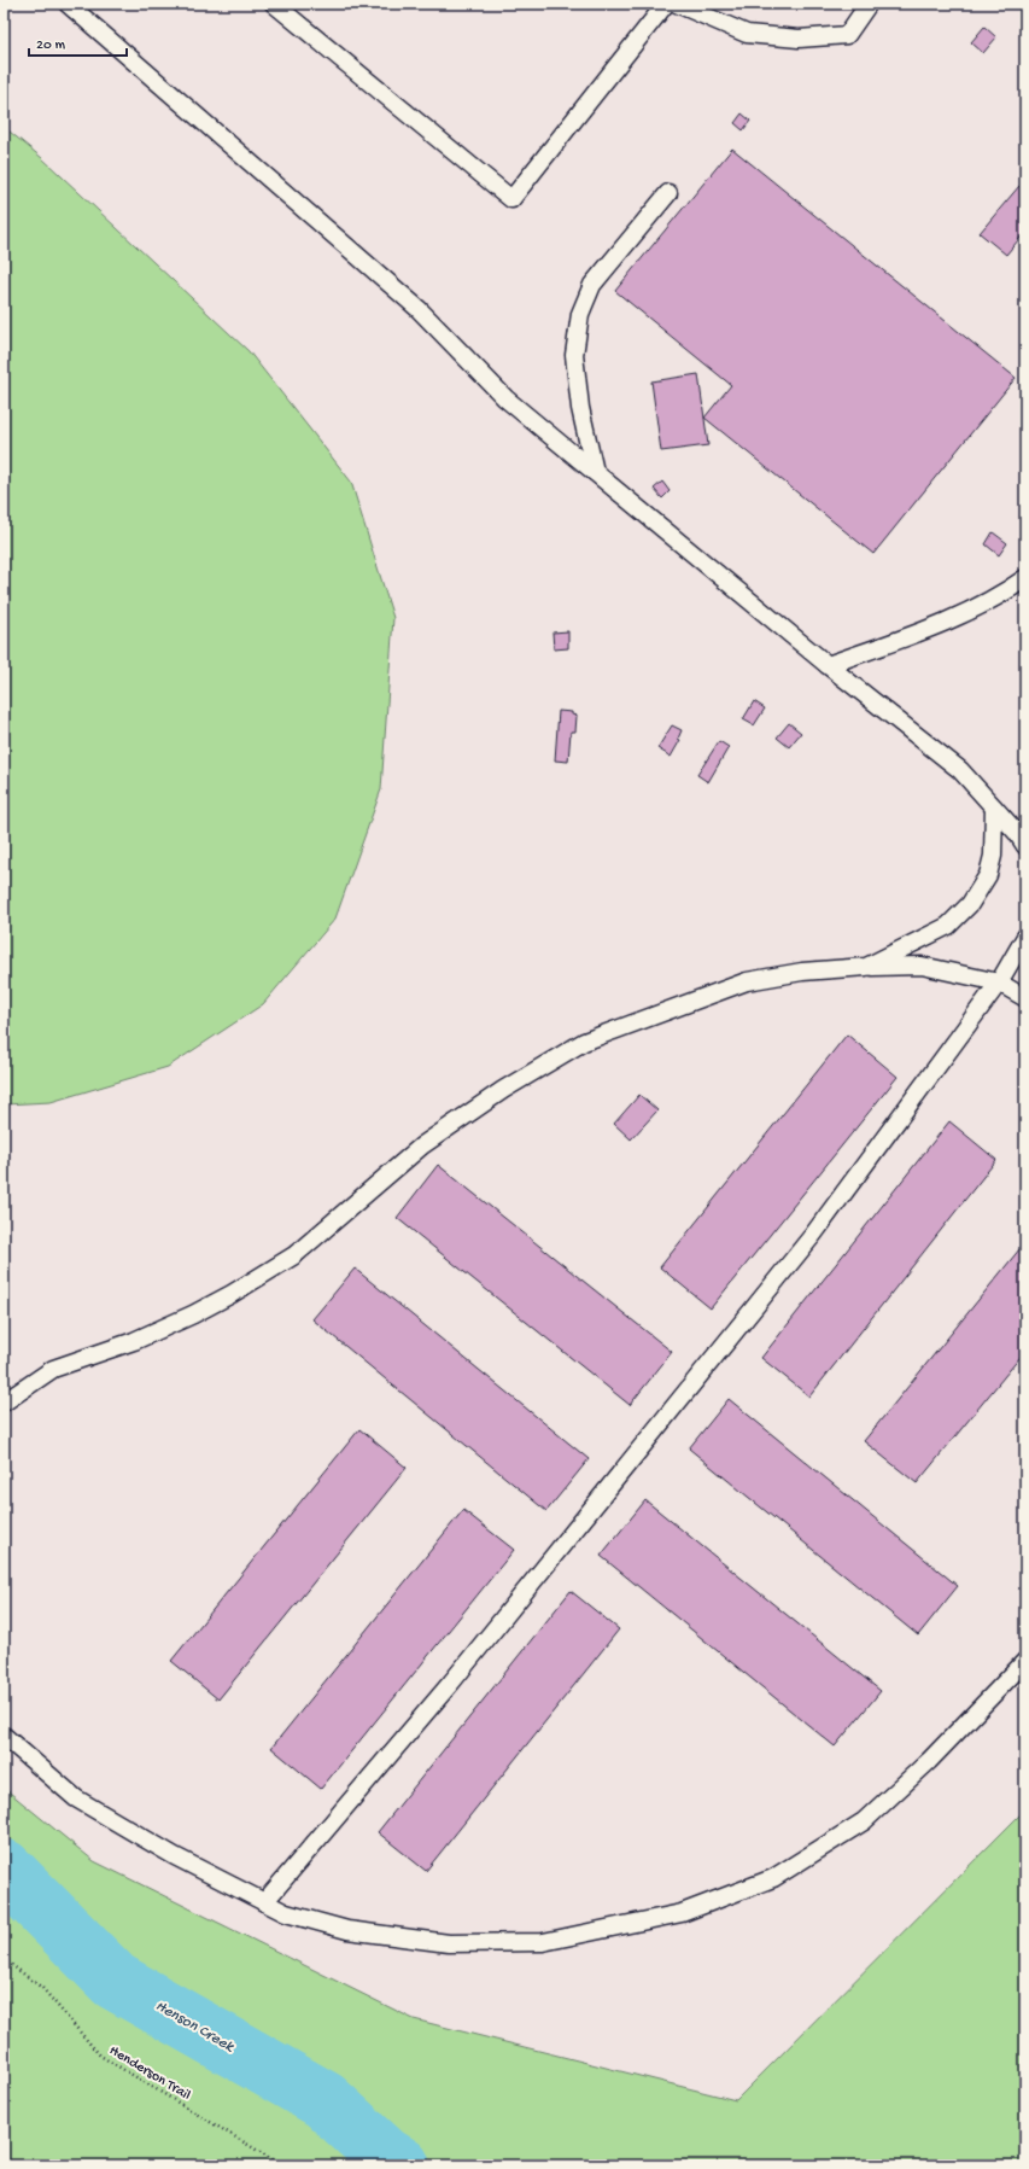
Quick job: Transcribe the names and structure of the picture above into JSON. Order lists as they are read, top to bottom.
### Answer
{
  "streets": {
    "path": ["Henderson Trail"]
  },
  "water": ["Henson Creek"],
  "scale_bar": "20 m"
}
